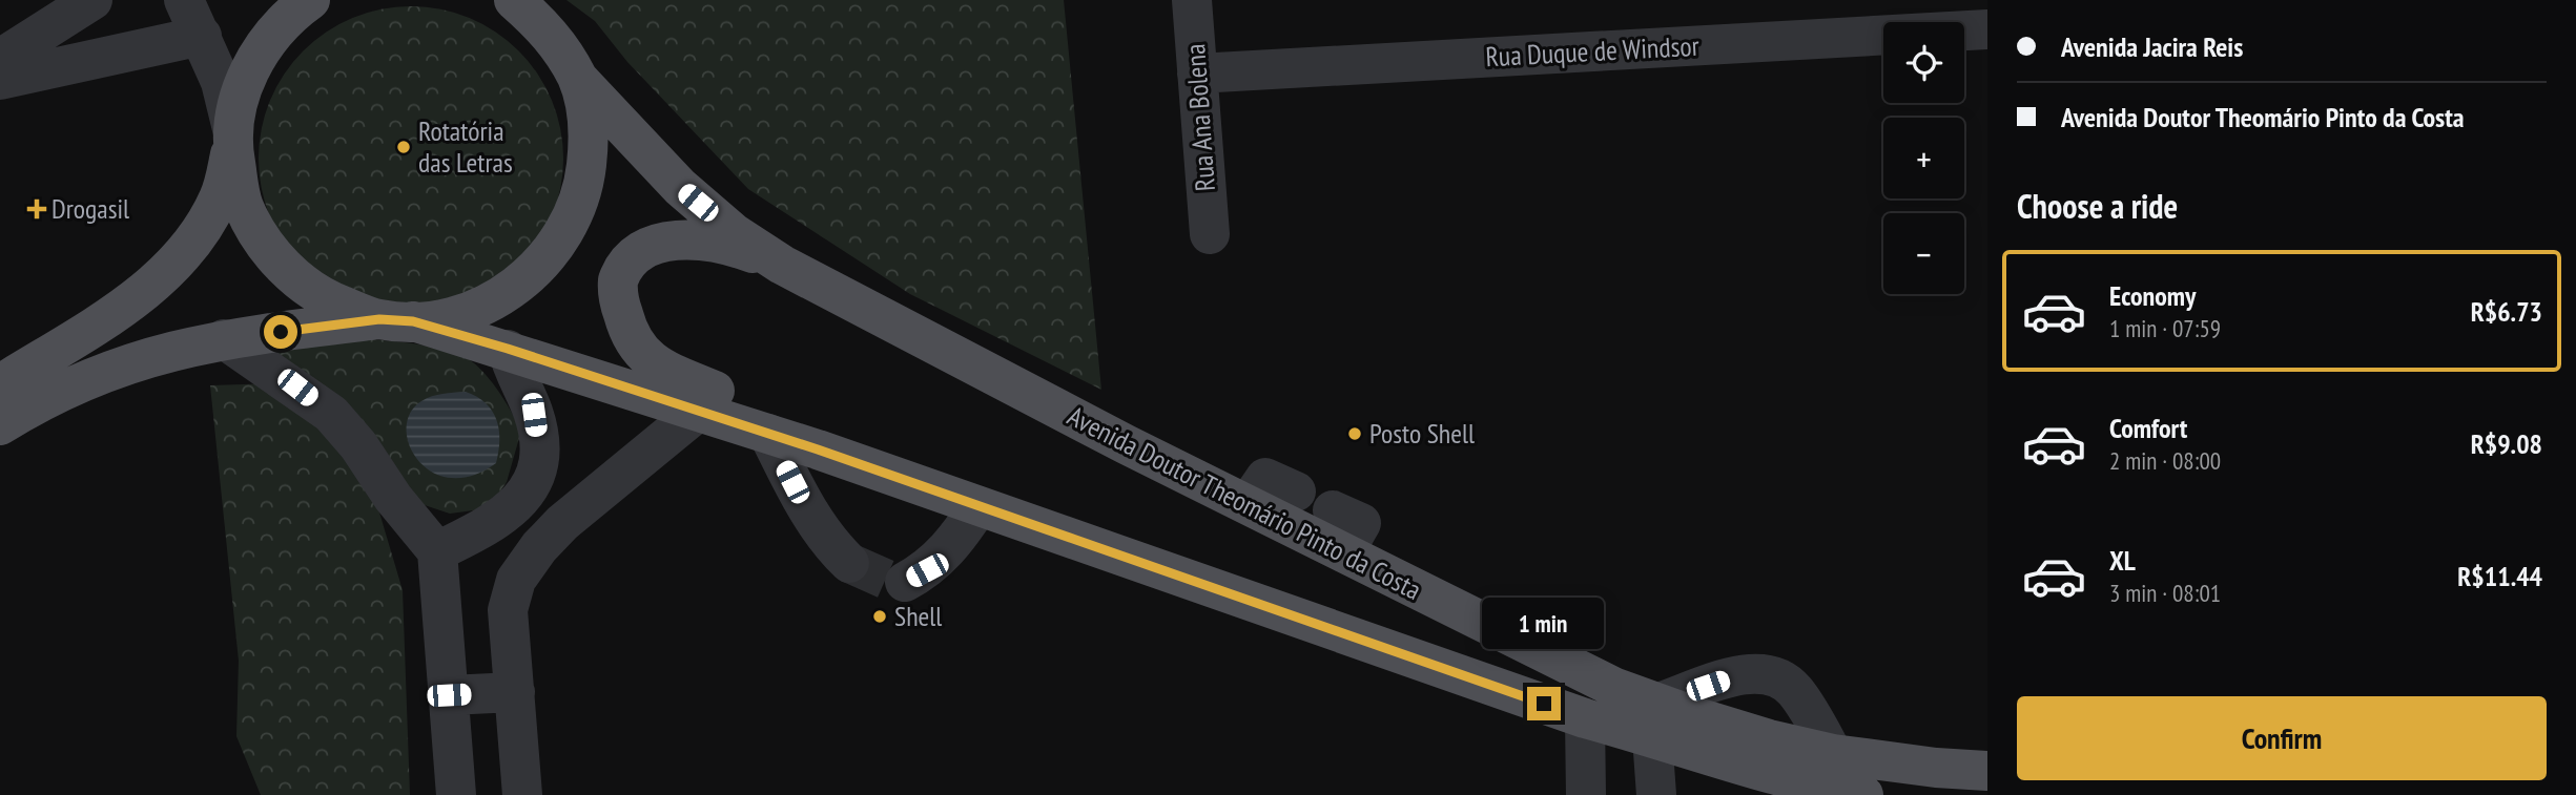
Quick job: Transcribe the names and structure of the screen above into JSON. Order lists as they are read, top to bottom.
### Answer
{
  "streets": {
    "main road": ["Avenida Doutor Theomário Pinto da Costa"],
    "street": ["Rua Duque de Windsor", "Rua Ana Bolena"]
  },
  "crossings": [
    ["Rua Duque de Windsor", "Rua Ana Bolena"]
  ],
  "places": {
    "other": ["Rotatória das Letras", "Posto Shell", "Shell"],
    "health": ["Drogasil"]
  },
  "page": {
    "banner": ["Avenida Jacira Reis", "Avenida Doutor Theomário Pinto da Costa"],
    "map_buttons": ["+", "−"],
    "heading": "Choose a ride",
    "list": [
      {
        "name": "Economy",
        "note": "1 min · 07:59",
        "value": "R$6.73"
      },
      {
        "name": "Comfort",
        "note": "2 min · 08:00",
        "value": "R$9.08"
      },
      {
        "name": "XL",
        "note": "3 min · 08:01",
        "value": "R$11.44"
      }
    ],
    "bubble": "1 min",
    "buttons": "Confirm"
  }
}
